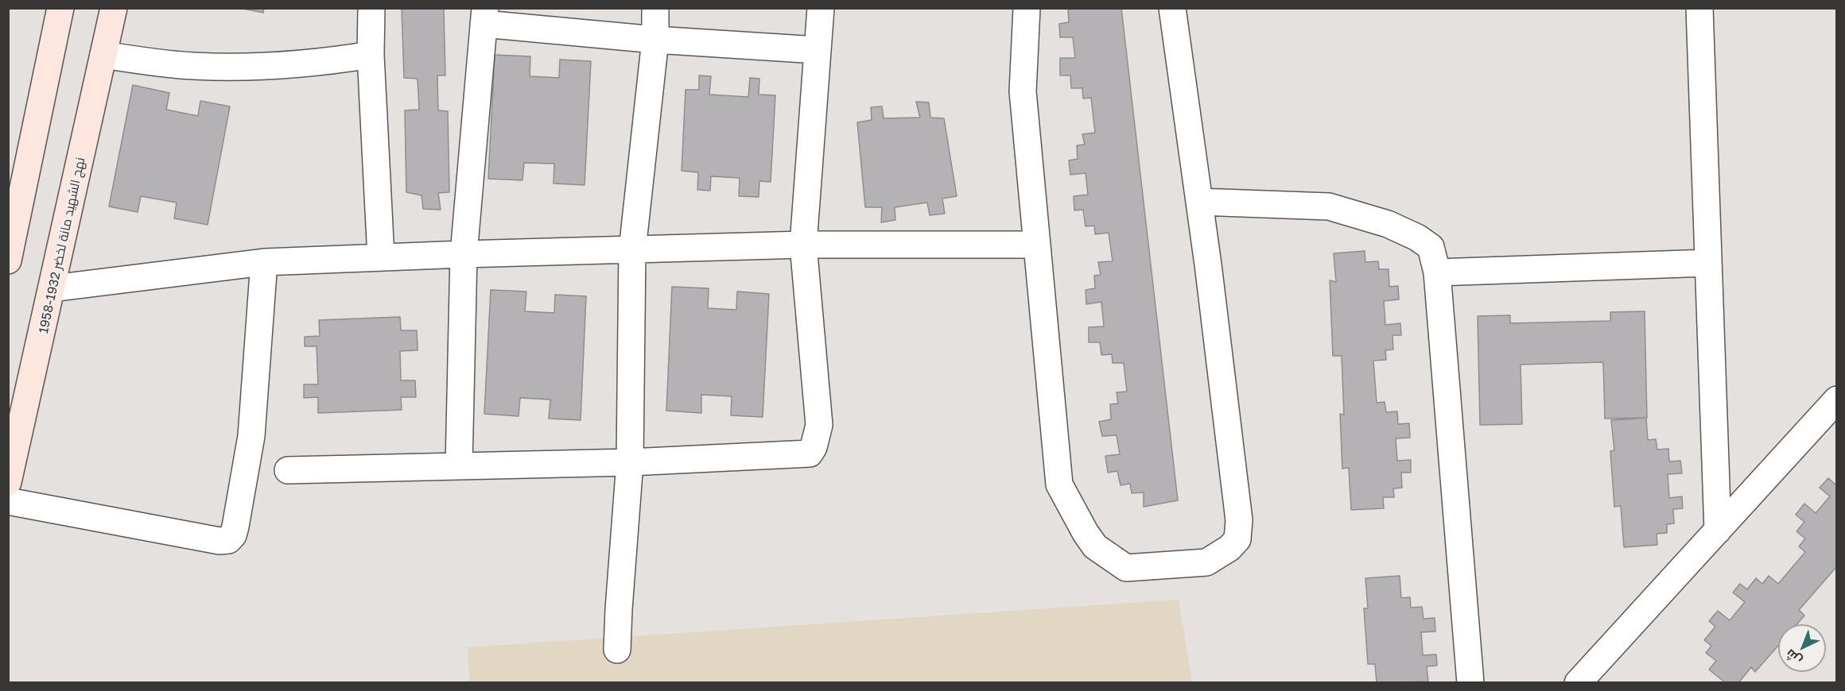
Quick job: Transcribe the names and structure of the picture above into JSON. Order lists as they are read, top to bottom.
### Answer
{
  "streets": {
    "main road": ["نهج الشهيد مانة لخضر 1932-1958"]
  },
  "north": "bottom left"
}
